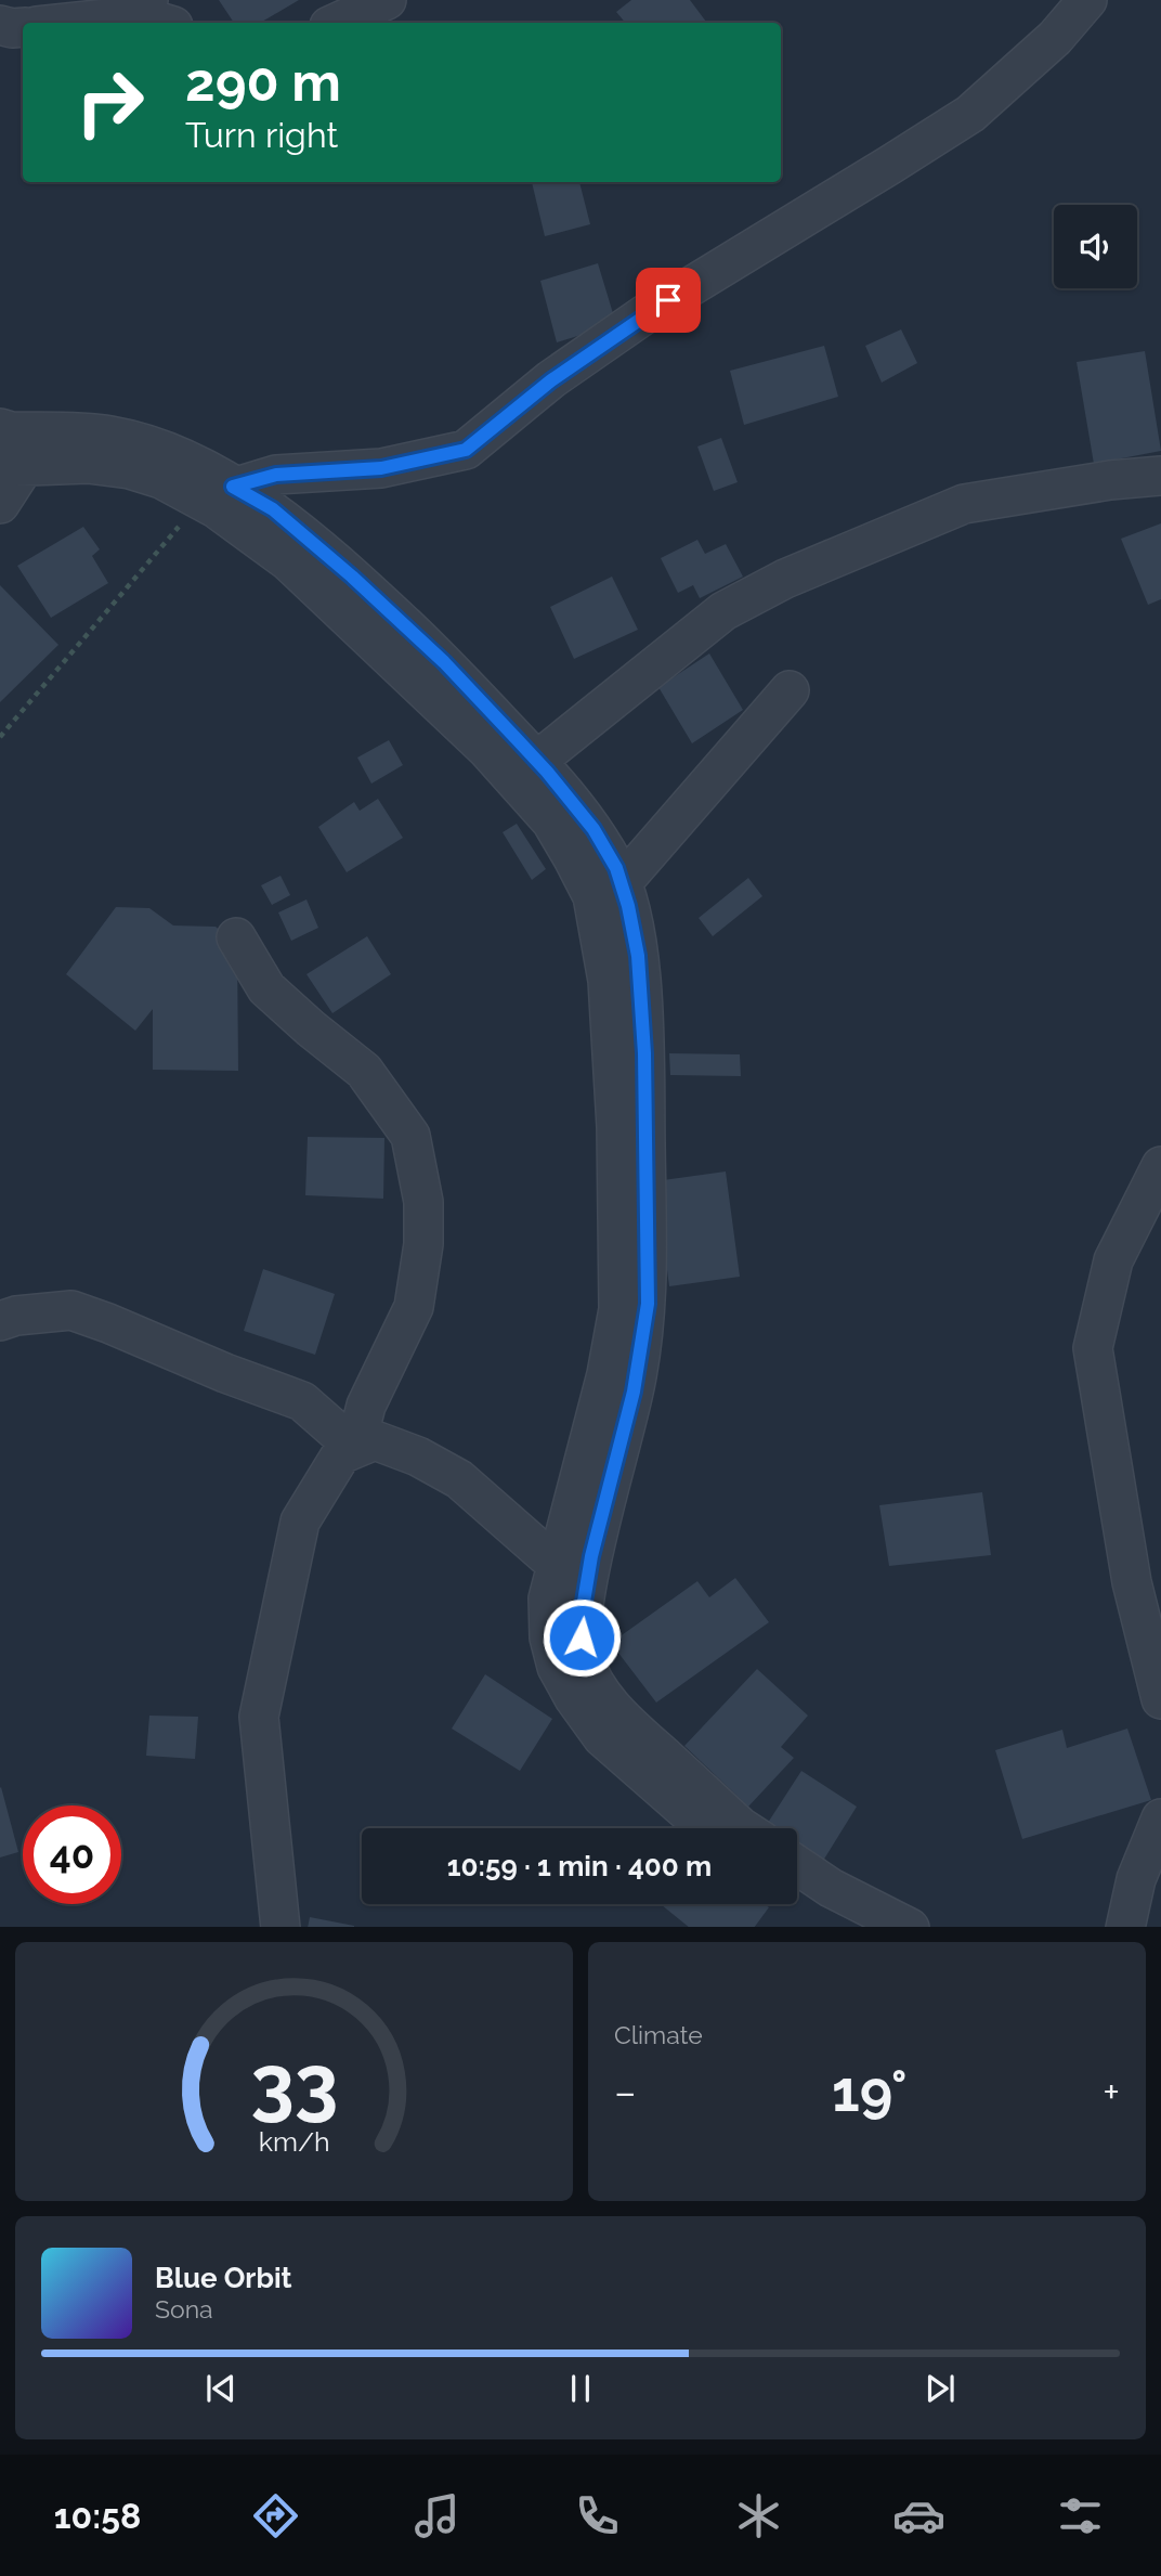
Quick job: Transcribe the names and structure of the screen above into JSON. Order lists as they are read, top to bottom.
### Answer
{
  "page": {
    "turn": ["290 m", "Turn right"],
    "limit": "40",
    "trip": "10:59 · 1 min · 400 m",
    "tile": "Climate",
    "heat": ["−", "19°", "+"],
    "song": ["Blue Orbit", "Sona"],
    "tabs": "10:58",
    "gauge": ["33", "km/h"]
  }
}
